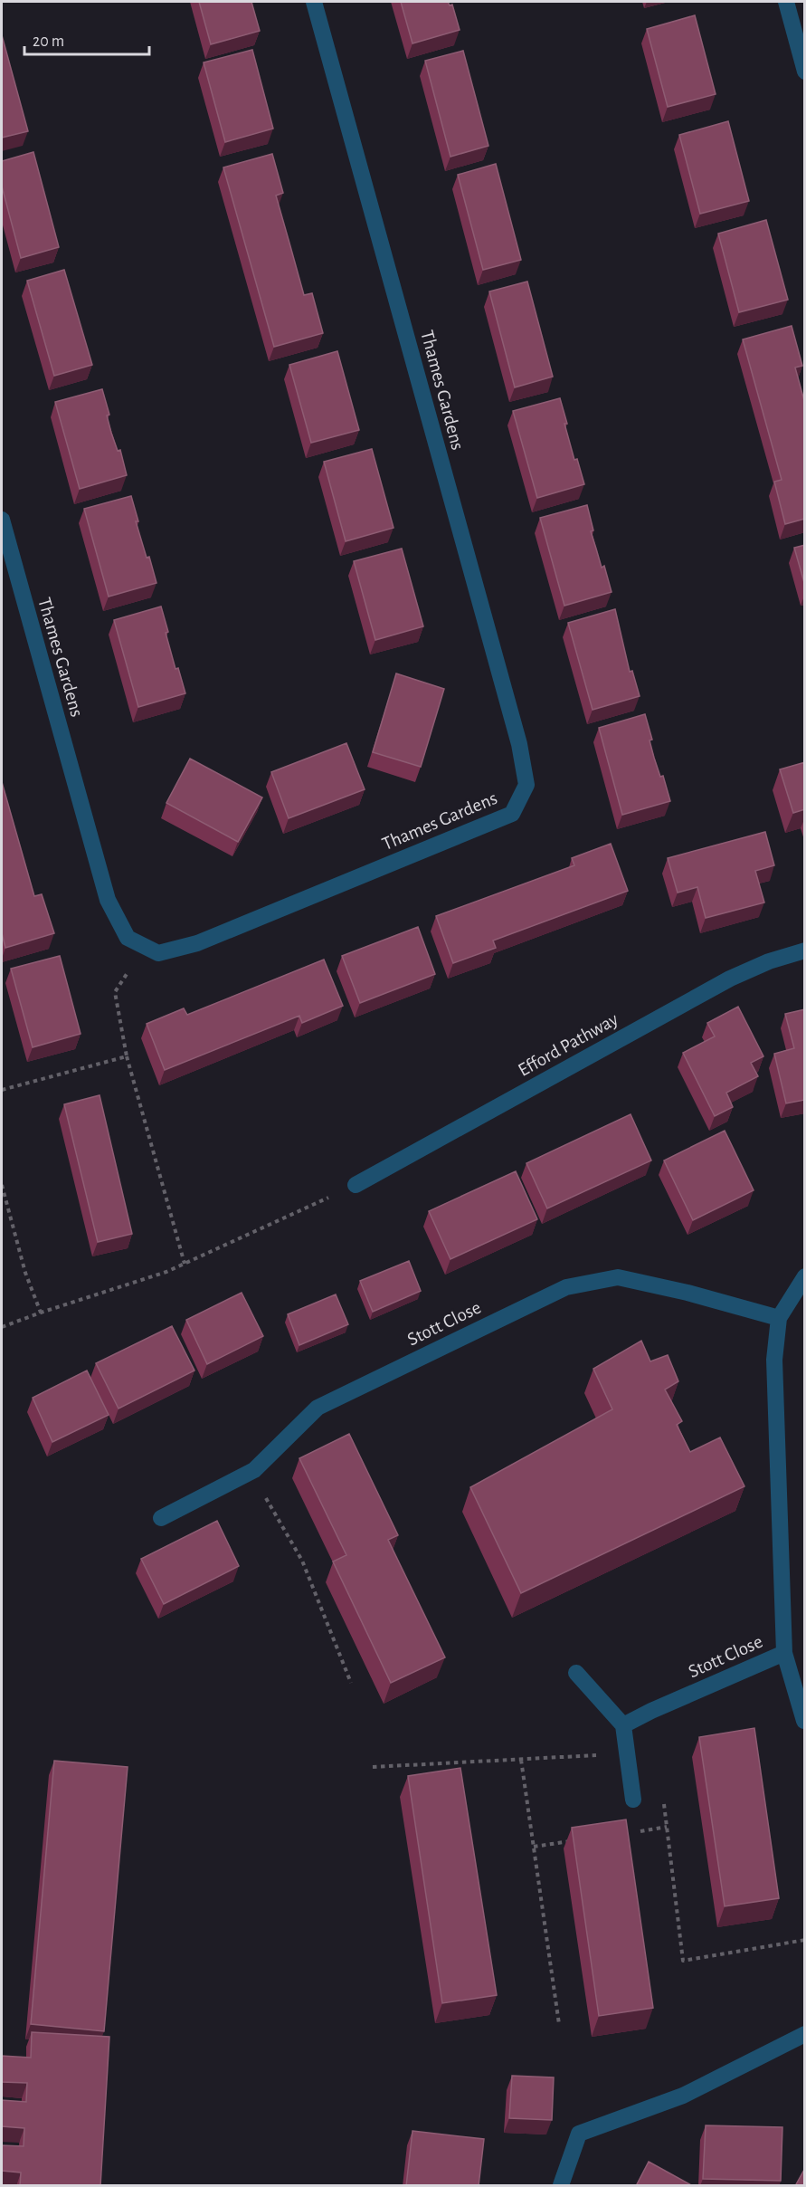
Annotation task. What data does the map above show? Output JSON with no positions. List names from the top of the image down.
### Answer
{
  "streets": {
    "street": ["Thames Gardens", "Efford Pathway", "Stott Close"]
  },
  "scale_bar": "20 m"
}
